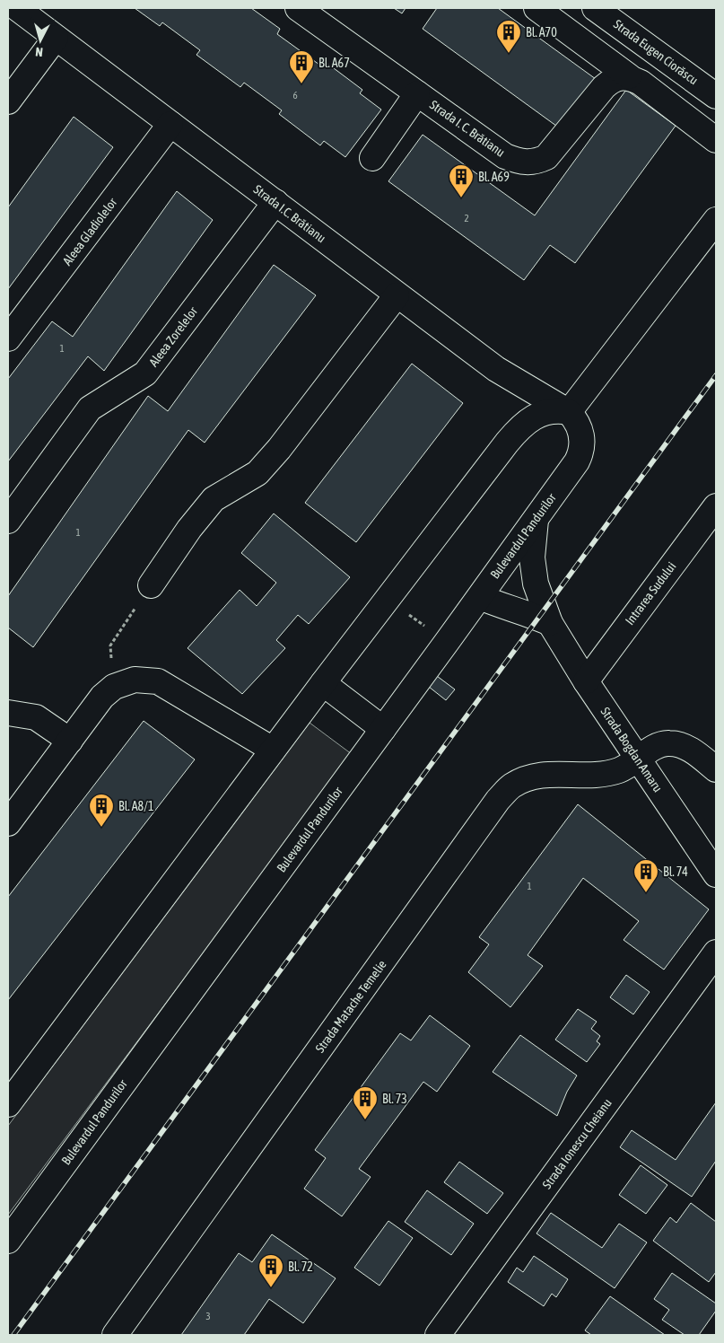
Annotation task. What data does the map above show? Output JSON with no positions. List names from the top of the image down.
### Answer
{
  "streets": {
    "street": [
      "Strada Eugen Ciorăscu",
      "Strada I. C. Brătianu",
      "Strada I.C. Brătianu",
      "Aleea Gladiolelor",
      "Aleea Zorelelor",
      "Bulevardul Pandurilor",
      "Intrarea Sudului",
      "Strada Bogdan Amaru",
      "Strada Matache Temelie",
      "Strada Ionescu Cheianu"
    ]
  },
  "crossings": [
    ["Strada I.C. Brătianu", "Aleea Gladiolelor"],
    ["Strada I.C. Brătianu", "Aleea Zorelelor"],
    ["Strada I.C. Brătianu", "Bulevardul Pandurilor"],
    ["Bulevardul Pandurilor", "Strada Bogdan Amaru"],
    ["Intrarea Sudului", "Strada Bogdan Amaru"],
    ["Strada Bogdan Amaru", "Strada Matache Temelie"]
  ],
  "places": {
    "building": [
      "Bl. A70",
      "Bl. A67",
      "Bl. A69",
      "Bl. A8/1",
      "Bl. 74",
      "Bl. 73",
      "Bl. 72"
    ]
  },
  "house_numbers": [
    "6",
    "2",
    "1",
    "1",
    "1",
    "3"
  ],
  "north": "bottom"
}
